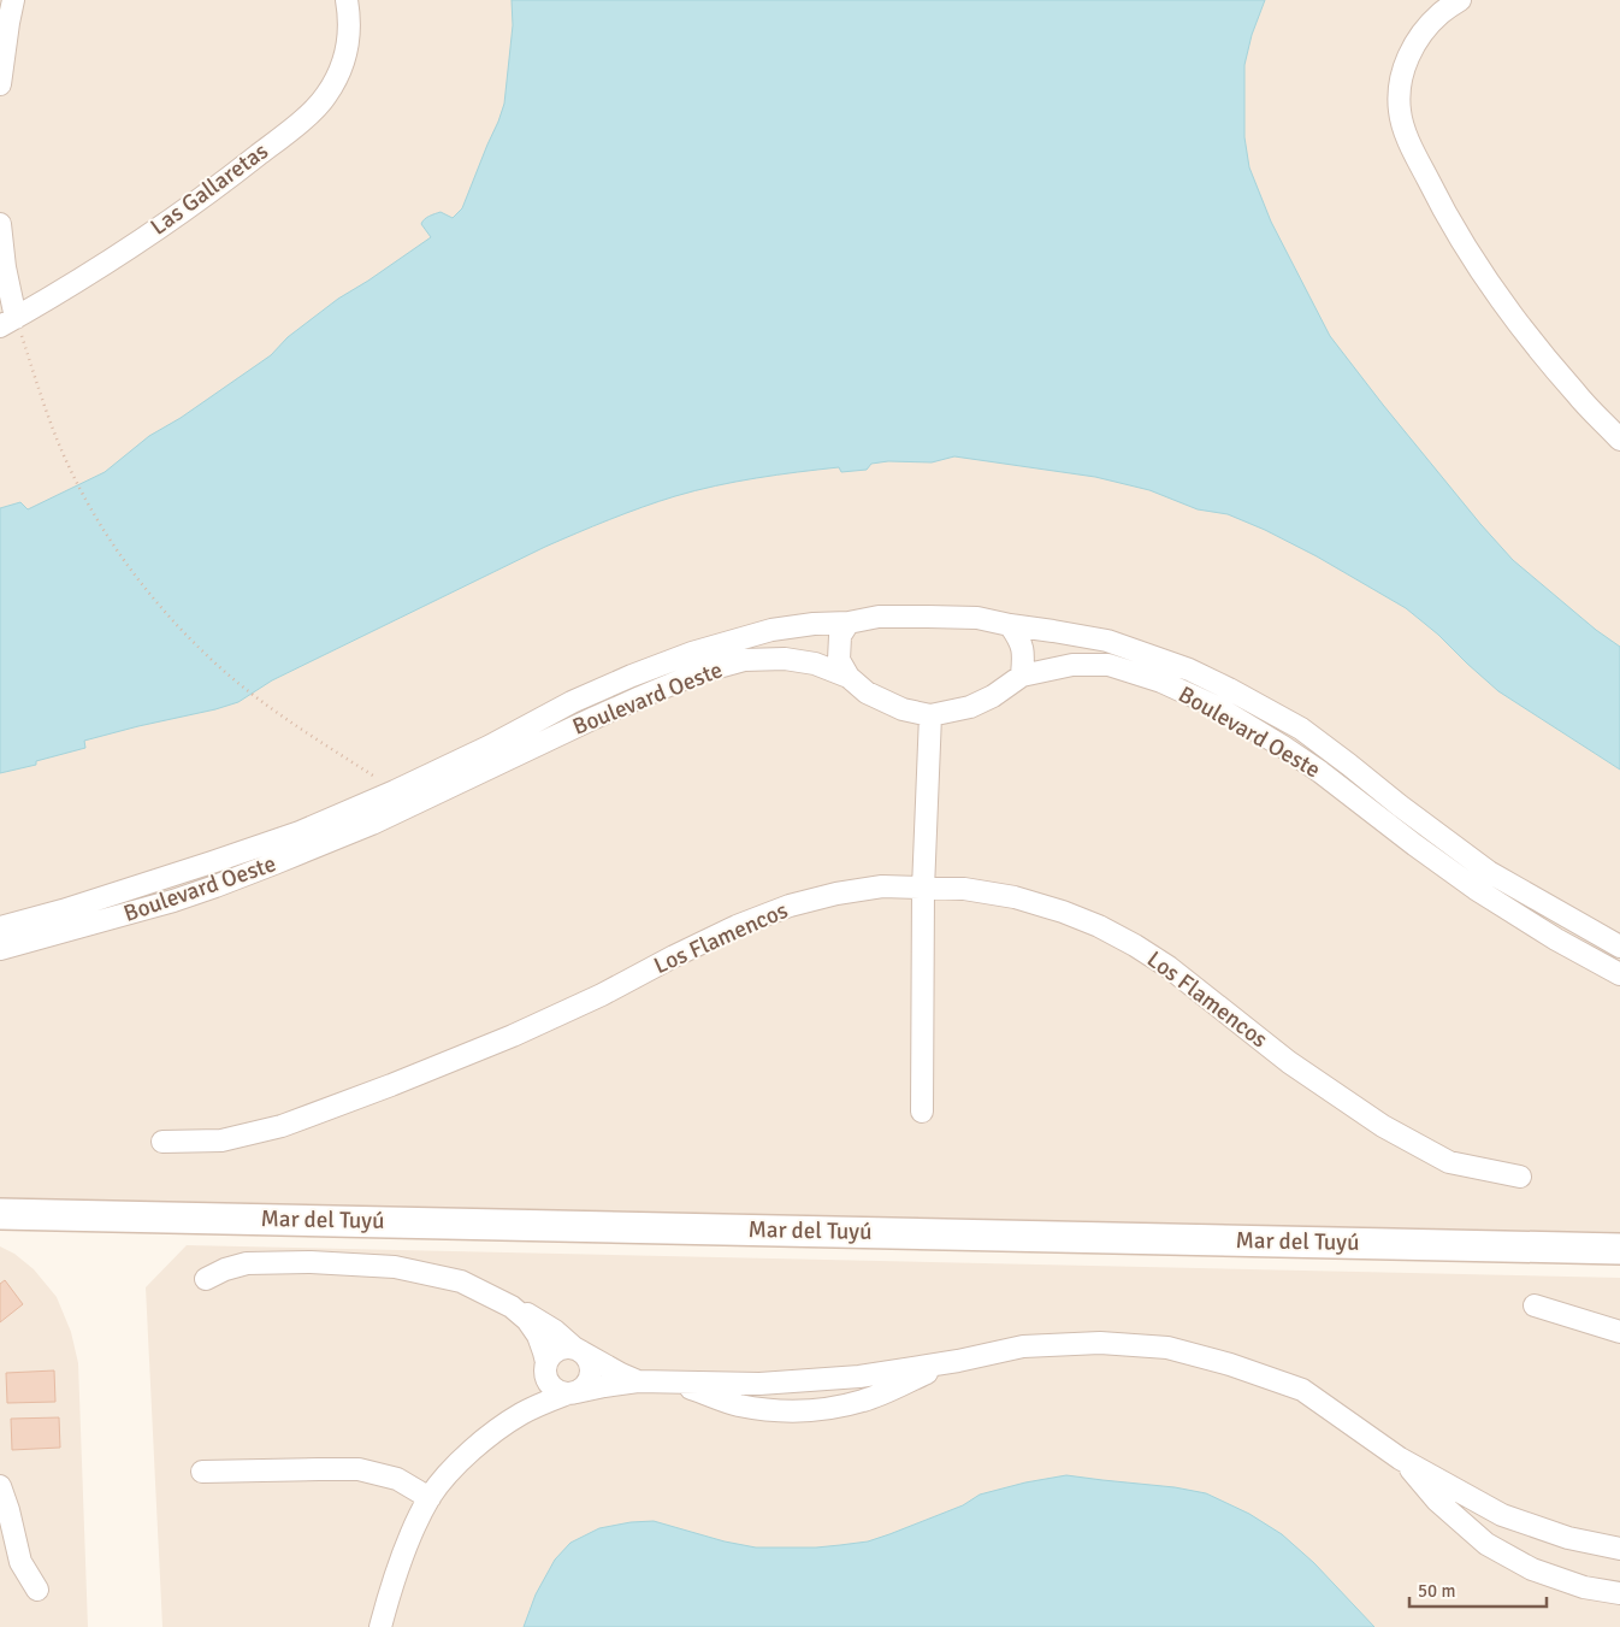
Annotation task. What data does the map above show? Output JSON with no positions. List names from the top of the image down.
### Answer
{
  "streets": {
    "street": [
      "Las Gallaretas",
      "Boulevard Oeste",
      "Los Flamencos",
      "Mar del Tuyú"
    ]
  },
  "scale_bar": "50 m"
}
